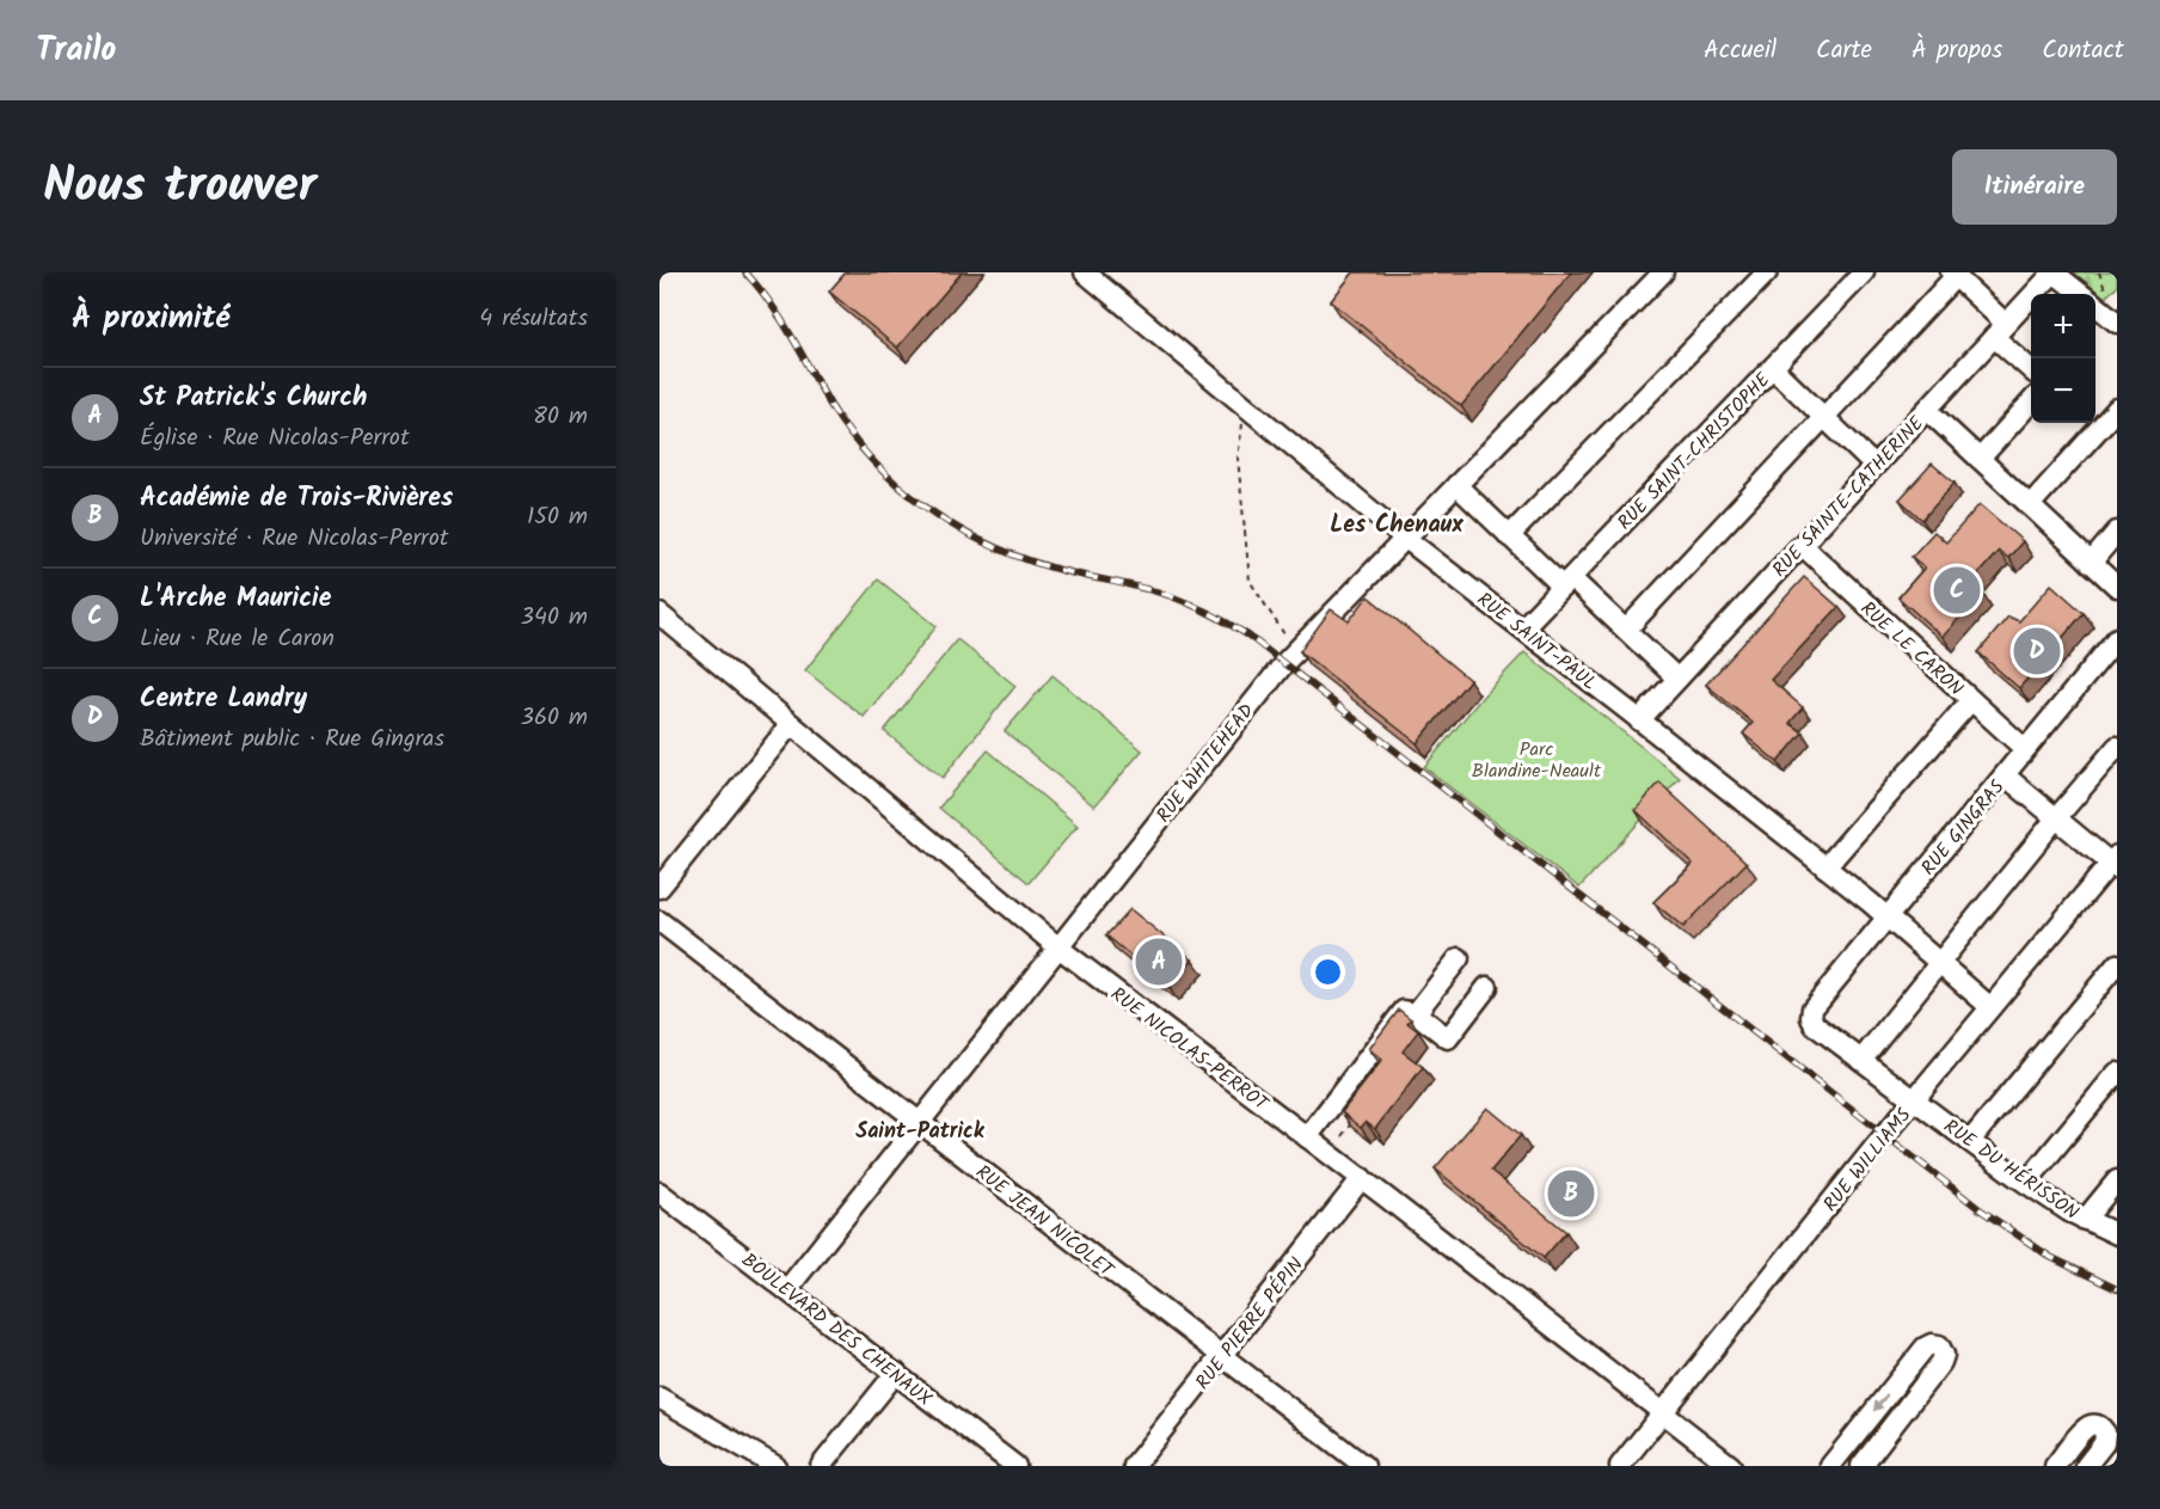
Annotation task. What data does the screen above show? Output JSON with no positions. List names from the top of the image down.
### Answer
{
  "streets": {
    "street": [
      "RUE SAINT-CHRISTOPHE",
      "RUE SAINTE-CATHERINE",
      "RUE SAINT-PAUL",
      "RUE LE CARON",
      "RUE WHITEHEAD",
      "RUE GINGRAS",
      "RUE NICOLAS-PERROT",
      "RUE WILLIAMS",
      "RUE DU HÉRISSON",
      "RUE JEAN NICOLET",
      "RUE PIERRE PÉPIN",
      "BOULEVARD DES CHENAUX"
    ]
  },
  "crossings": [
    ["RUE SAINT-CHRISTOPHE", "RUE SAINT-PAUL"],
    ["RUE SAINTE-CATHERINE", "RUE SAINT-PAUL"],
    ["RUE SAINTE-CATHERINE", "RUE LE CARON"],
    ["RUE SAINT-PAUL", "RUE WHITEHEAD"],
    ["RUE SAINT-PAUL", "RUE GINGRAS"],
    ["RUE SAINT-PAUL", "RUE WILLIAMS"],
    ["RUE LE CARON", "RUE GINGRAS"],
    ["RUE WHITEHEAD", "RUE NICOLAS-PERROT"],
    ["RUE WHITEHEAD", "RUE JEAN NICOLET"],
    ["RUE WHITEHEAD", "BOULEVARD DES CHENAUX"],
    ["RUE GINGRAS", "RUE DU HÉRISSON"],
    ["RUE NICOLAS-PERROT", "RUE WILLIAMS"],
    ["RUE NICOLAS-PERROT", "RUE PIERRE PÉPIN"],
    ["RUE WILLIAMS", "RUE DU HÉRISSON"],
    ["RUE JEAN NICOLET", "RUE PIERRE PÉPIN"]
  ],
  "districts": ["Les Chenaux", "Saint-Patrick"],
  "parks": ["Parc Blandine-Neault"],
  "page": {
    "header": "Trailo",
    "nav": [
      "Accueil",
      "Carte",
      "À propos",
      "Contact"
    ],
    "title": "Nous trouver",
    "buttons": "Itinéraire",
    "heading": ["À proximité", "4 résultats"],
    "map_buttons": ["+", "−"],
    "list": [
      {
        "mark": "A",
        "name": "St Patrick's Church",
        "note": "Église · Rue Nicolas-Perrot",
        "value": "80 m"
      },
      {
        "mark": "B",
        "name": "Académie de Trois-Rivières",
        "note": "Université · Rue Nicolas-Perrot",
        "value": "150 m"
      },
      {
        "mark": "C",
        "name": "L'Arche Mauricie",
        "note": "Lieu · Rue le Caron",
        "value": "340 m"
      },
      {
        "mark": "D",
        "name": "Centre Landry",
        "note": "Bâtiment public · Rue Gingras",
        "value": "360 m"
      }
    ],
    "pins": [
      "C",
      "D",
      "A",
      "B"
    ]
  }
}
